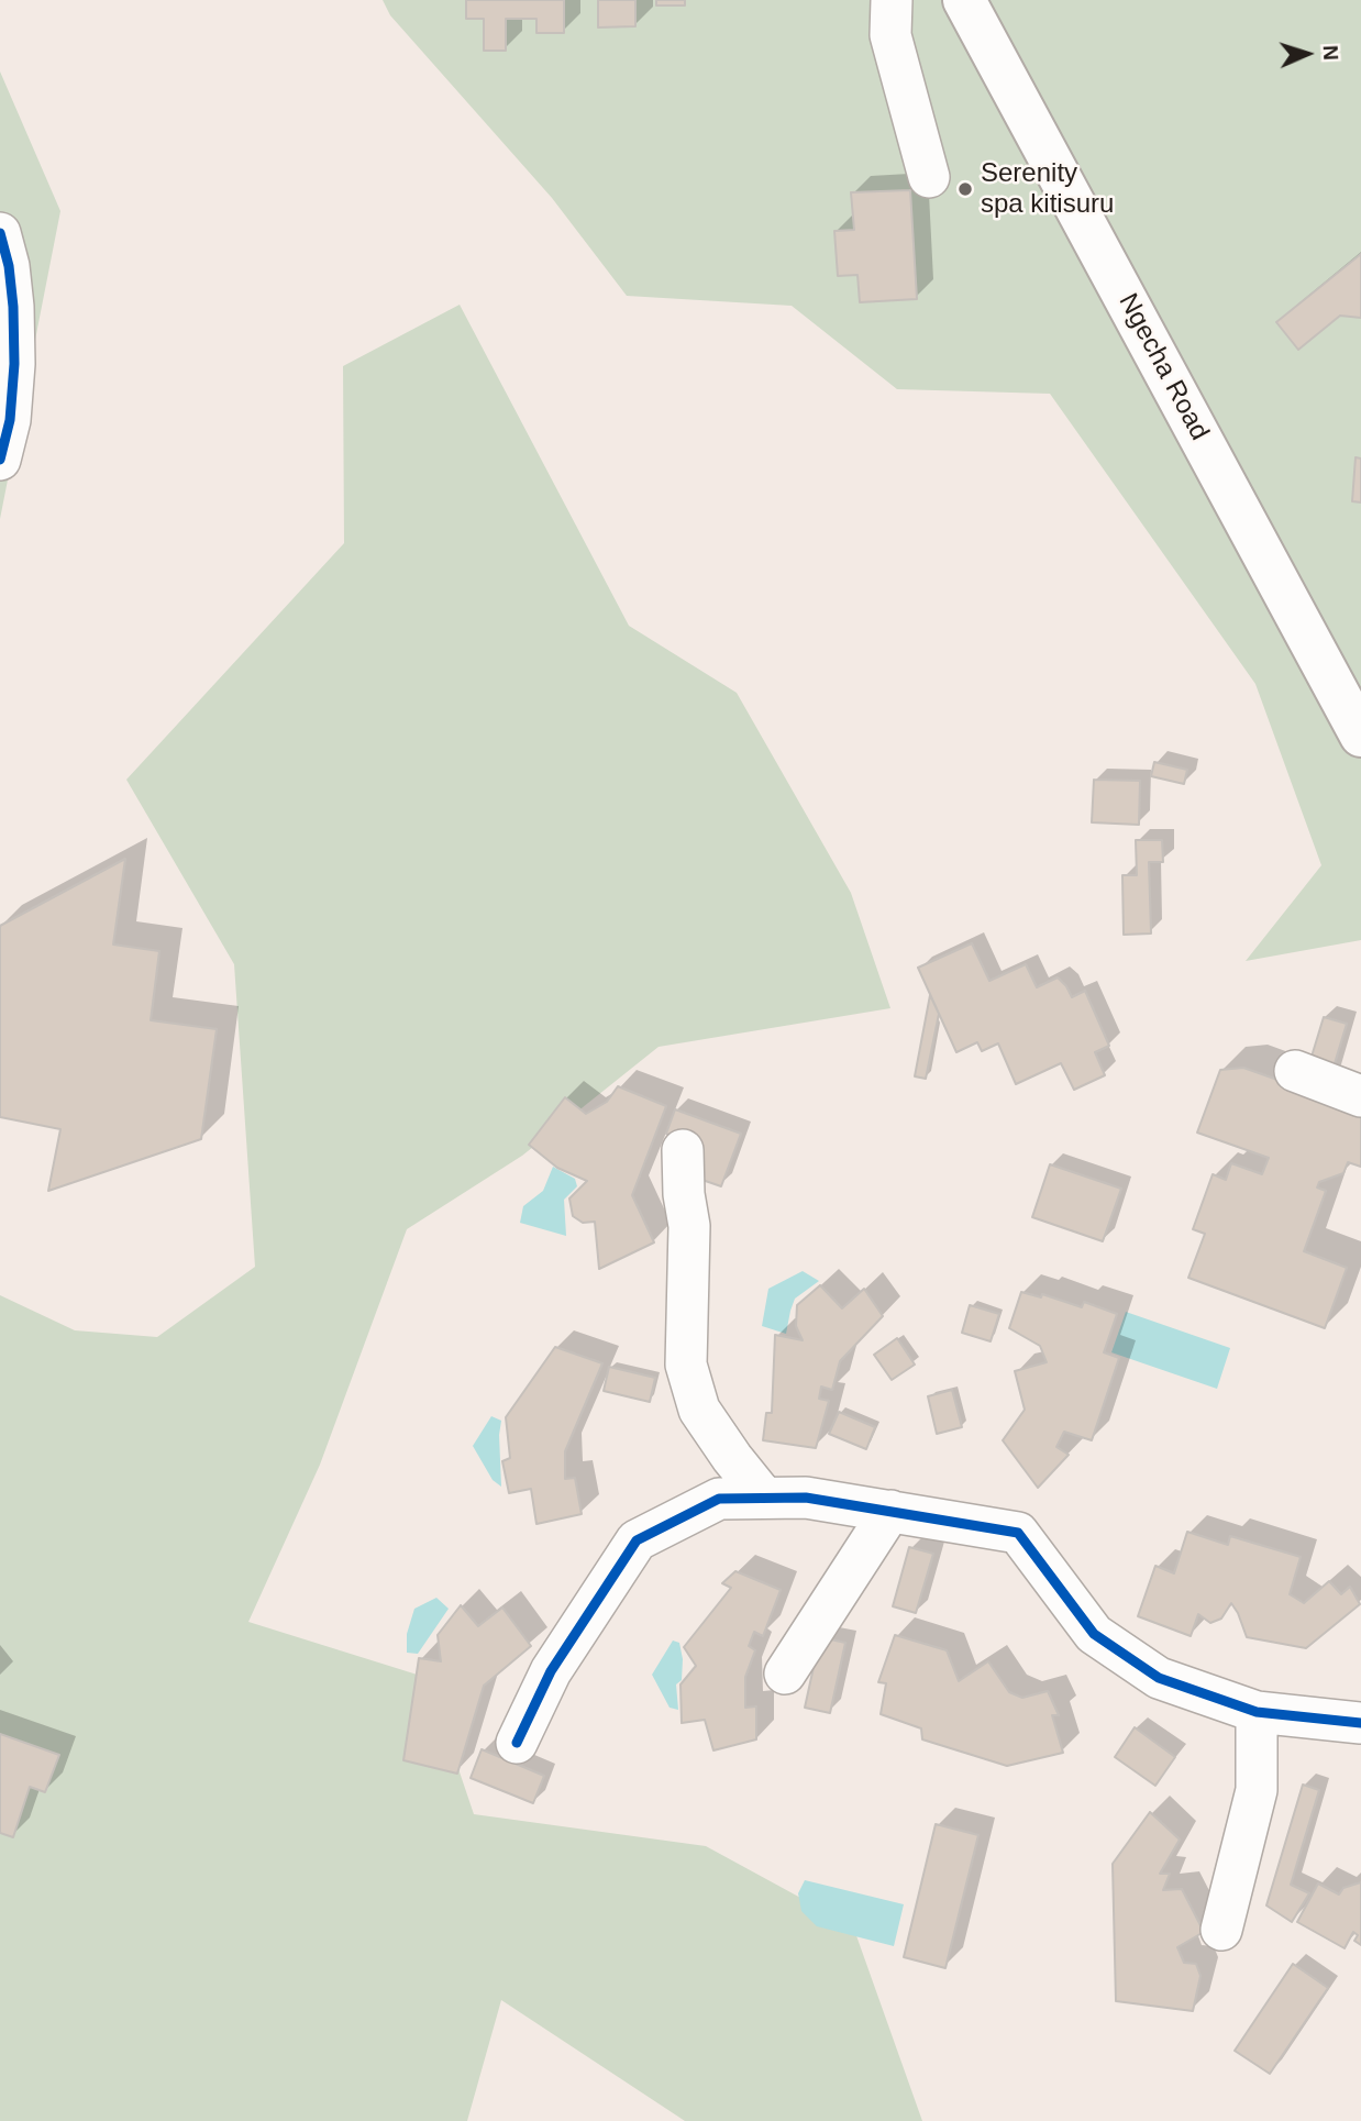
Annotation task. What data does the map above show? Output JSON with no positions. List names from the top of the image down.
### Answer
{
  "streets": {
    "main road": ["Ngecha Road"]
  },
  "places": ["Serenity spa kitisuru"],
  "north": "right"
}
